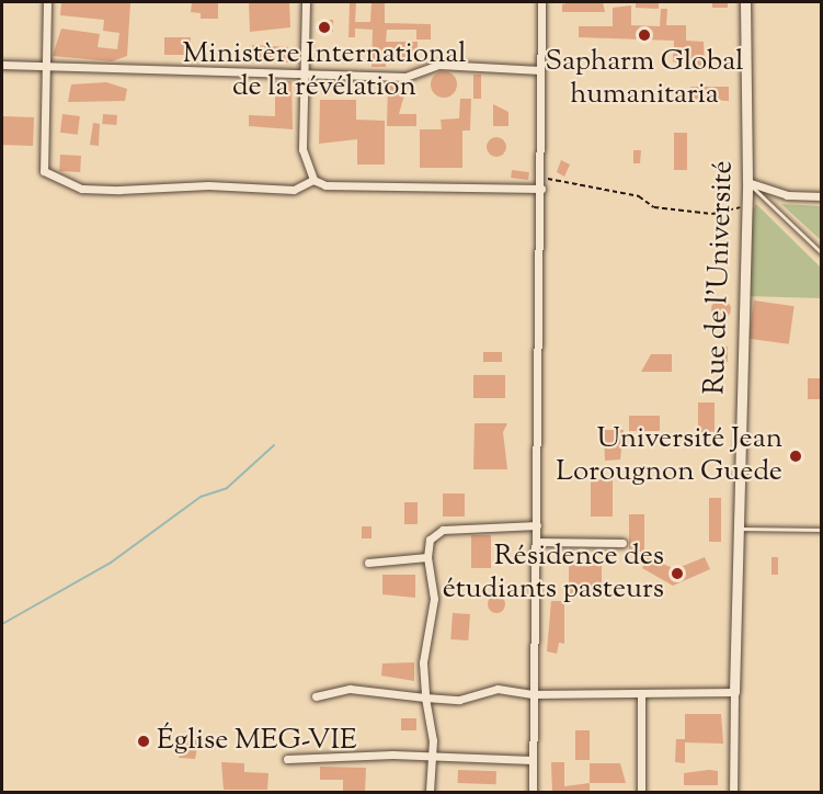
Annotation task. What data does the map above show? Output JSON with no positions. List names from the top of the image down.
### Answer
{
  "streets": {
    "street": ["Rue de l'Université"]
  },
  "places": [
    "Ministère International de la révélation",
    "Sapharm Global humanitaria",
    "Université Jean Lorougnon Guede",
    "Résidence des étudiants pasteurs",
    "Église MEG-VIE"
  ]
}
